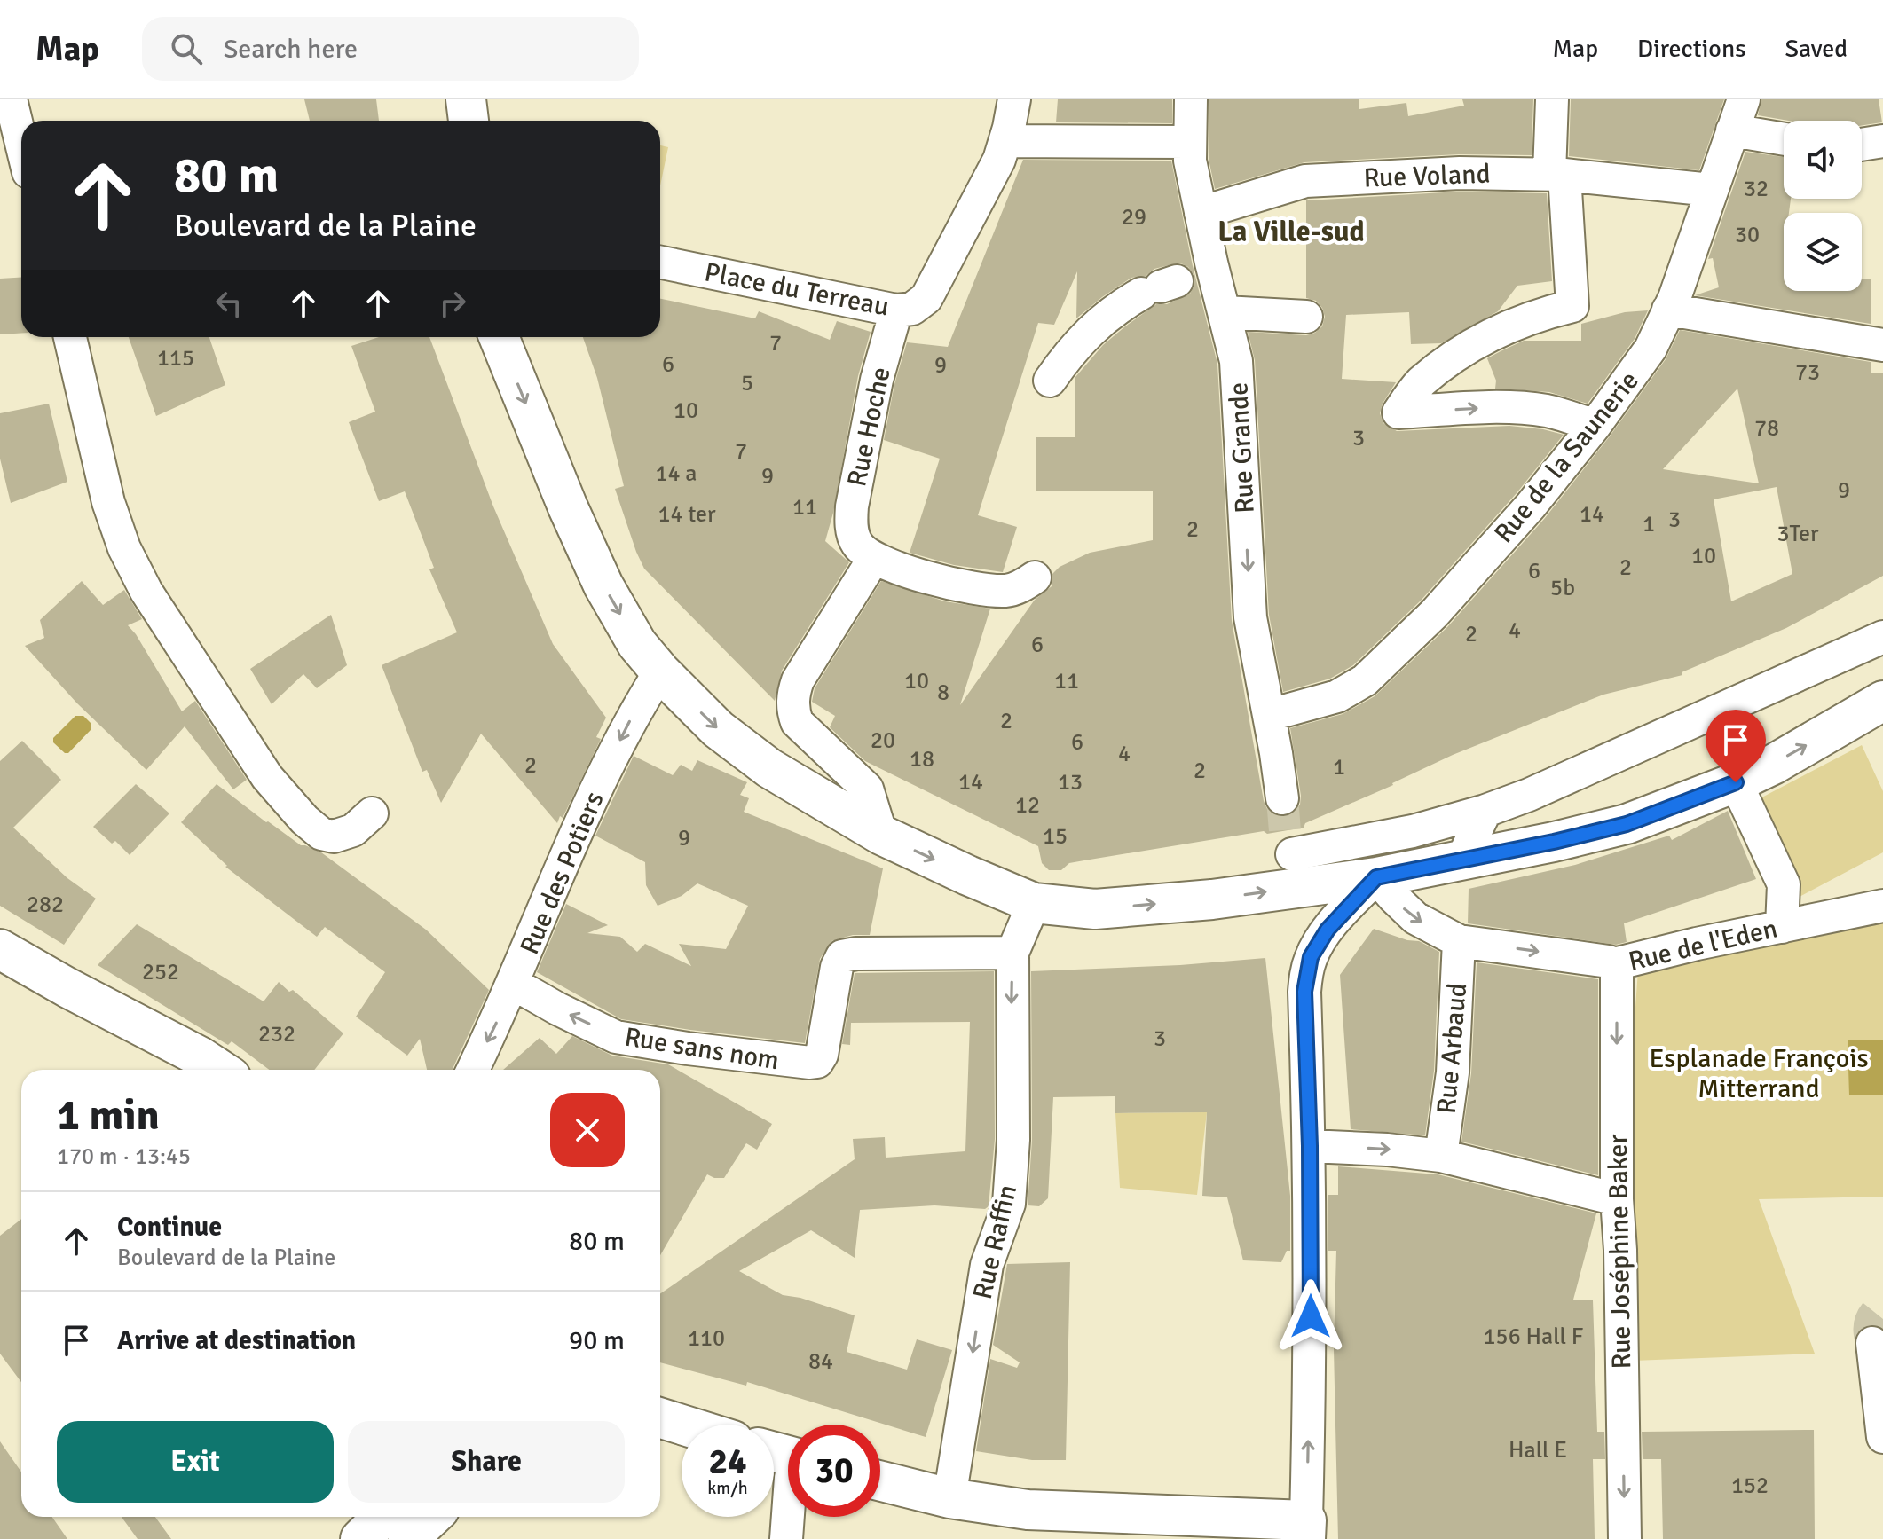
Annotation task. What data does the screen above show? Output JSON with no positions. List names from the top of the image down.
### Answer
{
  "streets": {
    "street": [
      "Rue Voland",
      "Place du Terreau",
      "Rue Hoche",
      "Rue Grande",
      "Rue de la Saunerie",
      "Rue des Potiers",
      "Rue de l'Eden",
      "Rue sans nom",
      "Rue Arbaud",
      "Rue Raffin",
      "Rue Joséphine Baker"
    ]
  },
  "crossings": [
    ["Rue Voland", "Rue Grande"],
    ["Rue Voland", "Rue de la Saunerie"],
    ["Place du Terreau", "Rue Hoche"],
    ["Rue Grande", "Rue de la Saunerie"],
    ["Rue des Potiers", "Rue sans nom"],
    ["Rue de l'Eden", "Rue Arbaud"],
    ["Rue de l'Eden", "Rue Joséphine Baker"],
    ["Rue sans nom", "Rue Raffin"]
  ],
  "one_way": [
    "Rue Grande",
    "Rue des Potiers",
    "Rue sans nom",
    "Rue Raffin",
    "Rue Joséphine Baker"
  ],
  "districts": ["La Ville-sud"],
  "parks": ["Esplanade François Mitterrand"],
  "house_numbers": [
    "32",
    "29",
    "30",
    "7",
    "115",
    "6",
    "9",
    "73",
    "5",
    "10",
    "78",
    "3",
    "7",
    "14 a",
    "9",
    "9",
    "11",
    "14 ter",
    "14",
    "3",
    "1",
    "2",
    "3Ter",
    "10",
    "2",
    "6",
    "5b",
    "4",
    "2",
    "6",
    "10",
    "11",
    "8",
    "2",
    "20",
    "6",
    "4",
    "18",
    "2",
    "1",
    "2",
    "14",
    "13",
    "12",
    "15",
    "9",
    "282",
    "252",
    "232",
    "3",
    "156 Hall F",
    "110",
    "84",
    "Hall E",
    "152"
  ],
  "page": {
    "header": "Map",
    "search": "Search here",
    "nav": ["Map", "Directions", "Saved"],
    "turn": ["80 m", "Boulevard de la Plaine"],
    "heading": ["1 min", "170 m · 13:45"],
    "list": [
      {
        "name": "Continue",
        "note": "Boulevard de la Plaine",
        "value": "80 m"
      },
      {
        "name": "Arrive at destination",
        "value": "90 m"
      }
    ],
    "buttons": ["Exit", "Share"],
    "speed": "24 km/h",
    "limit": "30"
  }
}
